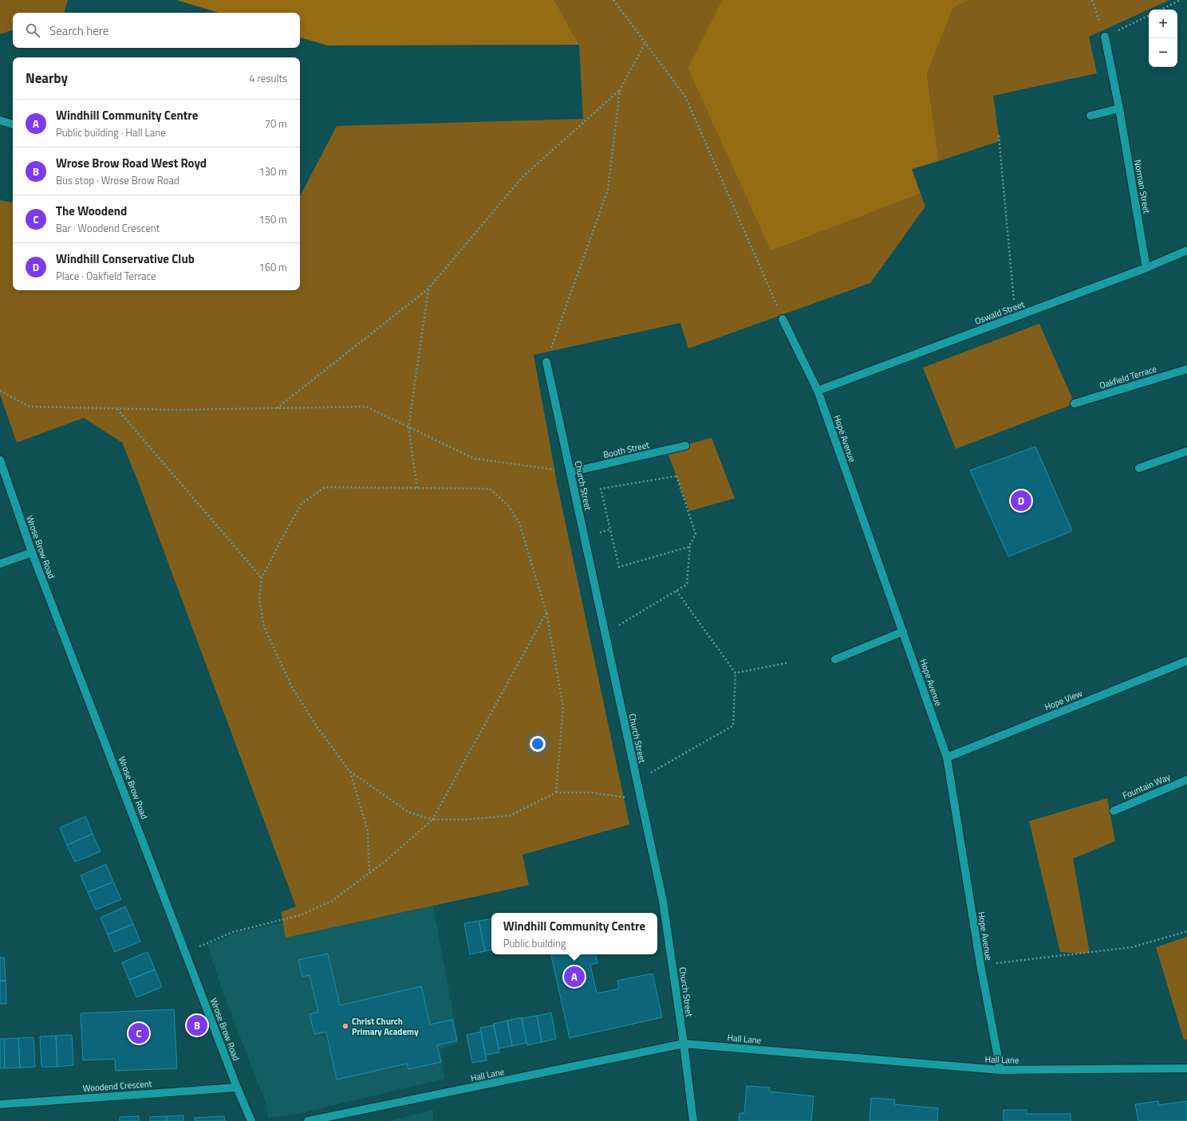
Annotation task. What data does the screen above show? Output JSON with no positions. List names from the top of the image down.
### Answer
{
  "streets": {
    "street": [
      "Norman Street",
      "Oswald Street",
      "Oakfield Terrace",
      "Hope Avenue",
      "Booth Street",
      "Church Street",
      "Wrose Brow Road",
      "Hope View",
      "Fountain Way",
      "Hall Lane",
      "Woodend Crescent"
    ]
  },
  "crossings": [
    ["Norman Street", "Oswald Street"],
    ["Oswald Street", "Hope Avenue"],
    ["Hope Avenue", "Hope View"],
    ["Hope Avenue", "Hall Lane"],
    ["Booth Street", "Church Street"],
    ["Church Street", "Hall Lane"],
    ["Wrose Brow Road", "Woodend Crescent"]
  ],
  "places": ["Christ Church Primary Academy"],
  "page": {
    "map_buttons": ["+", "−"],
    "search": "Search here",
    "heading": ["Nearby", "4 results"],
    "list": [
      {
        "mark": "A",
        "name": "Windhill Community Centre",
        "note": "Public building · Hall Lane",
        "value": "70 m"
      },
      {
        "mark": "B",
        "name": "Wrose Brow Road West Royd",
        "note": "Bus stop · Wrose Brow Road",
        "value": "130 m"
      },
      {
        "mark": "C",
        "name": "The Woodend",
        "note": "Bar · Woodend Crescent",
        "value": "150 m"
      },
      {
        "mark": "D",
        "name": "Windhill Conservative Club",
        "note": "Place · Oakfield Terrace",
        "value": "160 m"
      }
    ],
    "pins": [
      "D",
      "A",
      "B",
      "C"
    ],
    "popup": ["Windhill Community Centre", "Public building"]
  }
}
